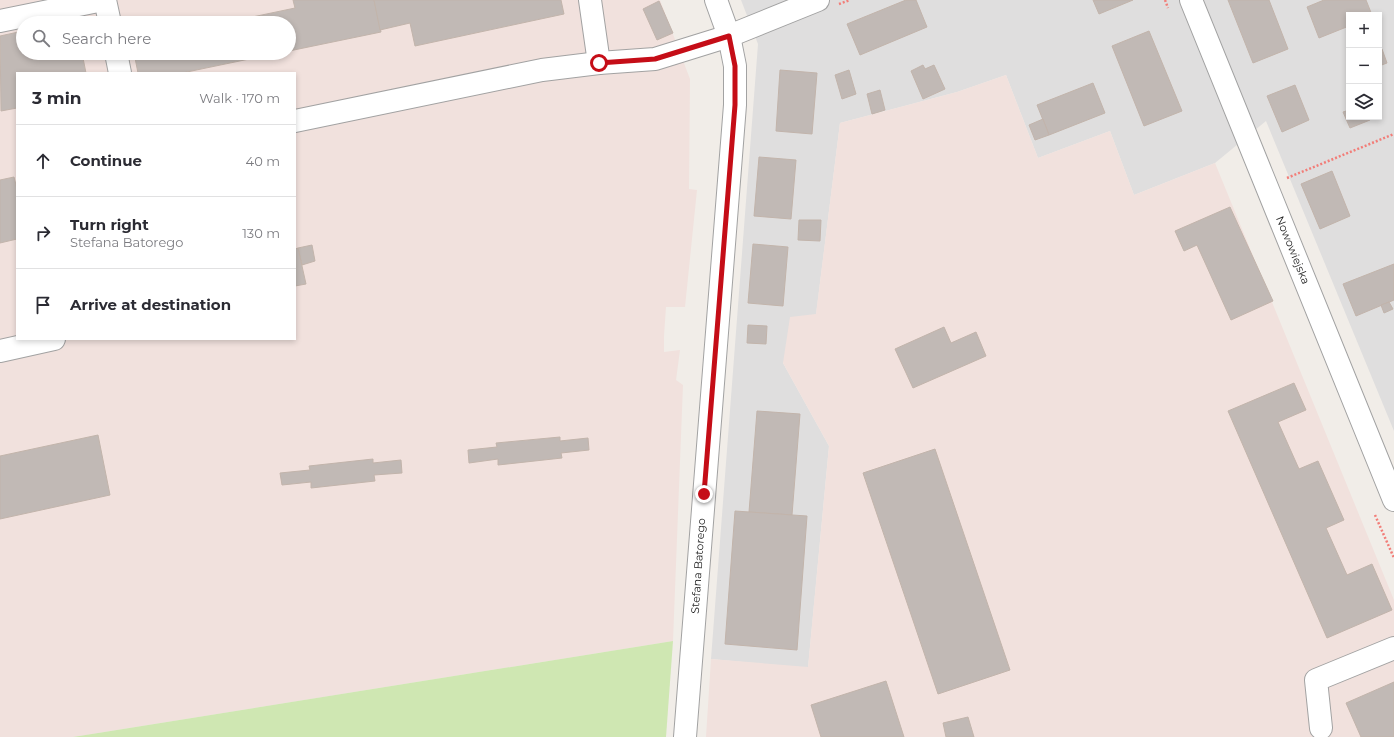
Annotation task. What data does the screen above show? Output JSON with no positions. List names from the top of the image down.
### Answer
{
  "streets": {
    "street": ["Nowowiejska", "Stefana Batorego"]
  },
  "page": {
    "map_buttons": ["+", "−"],
    "search": "Search here",
    "heading": ["3 min", "Walk · 170 m"],
    "list": [
      ["Continue", "40 m"],
      ["Turn right", "Stefana Batorego", "130 m"],
      "Arrive at destination"
    ]
  }
}
